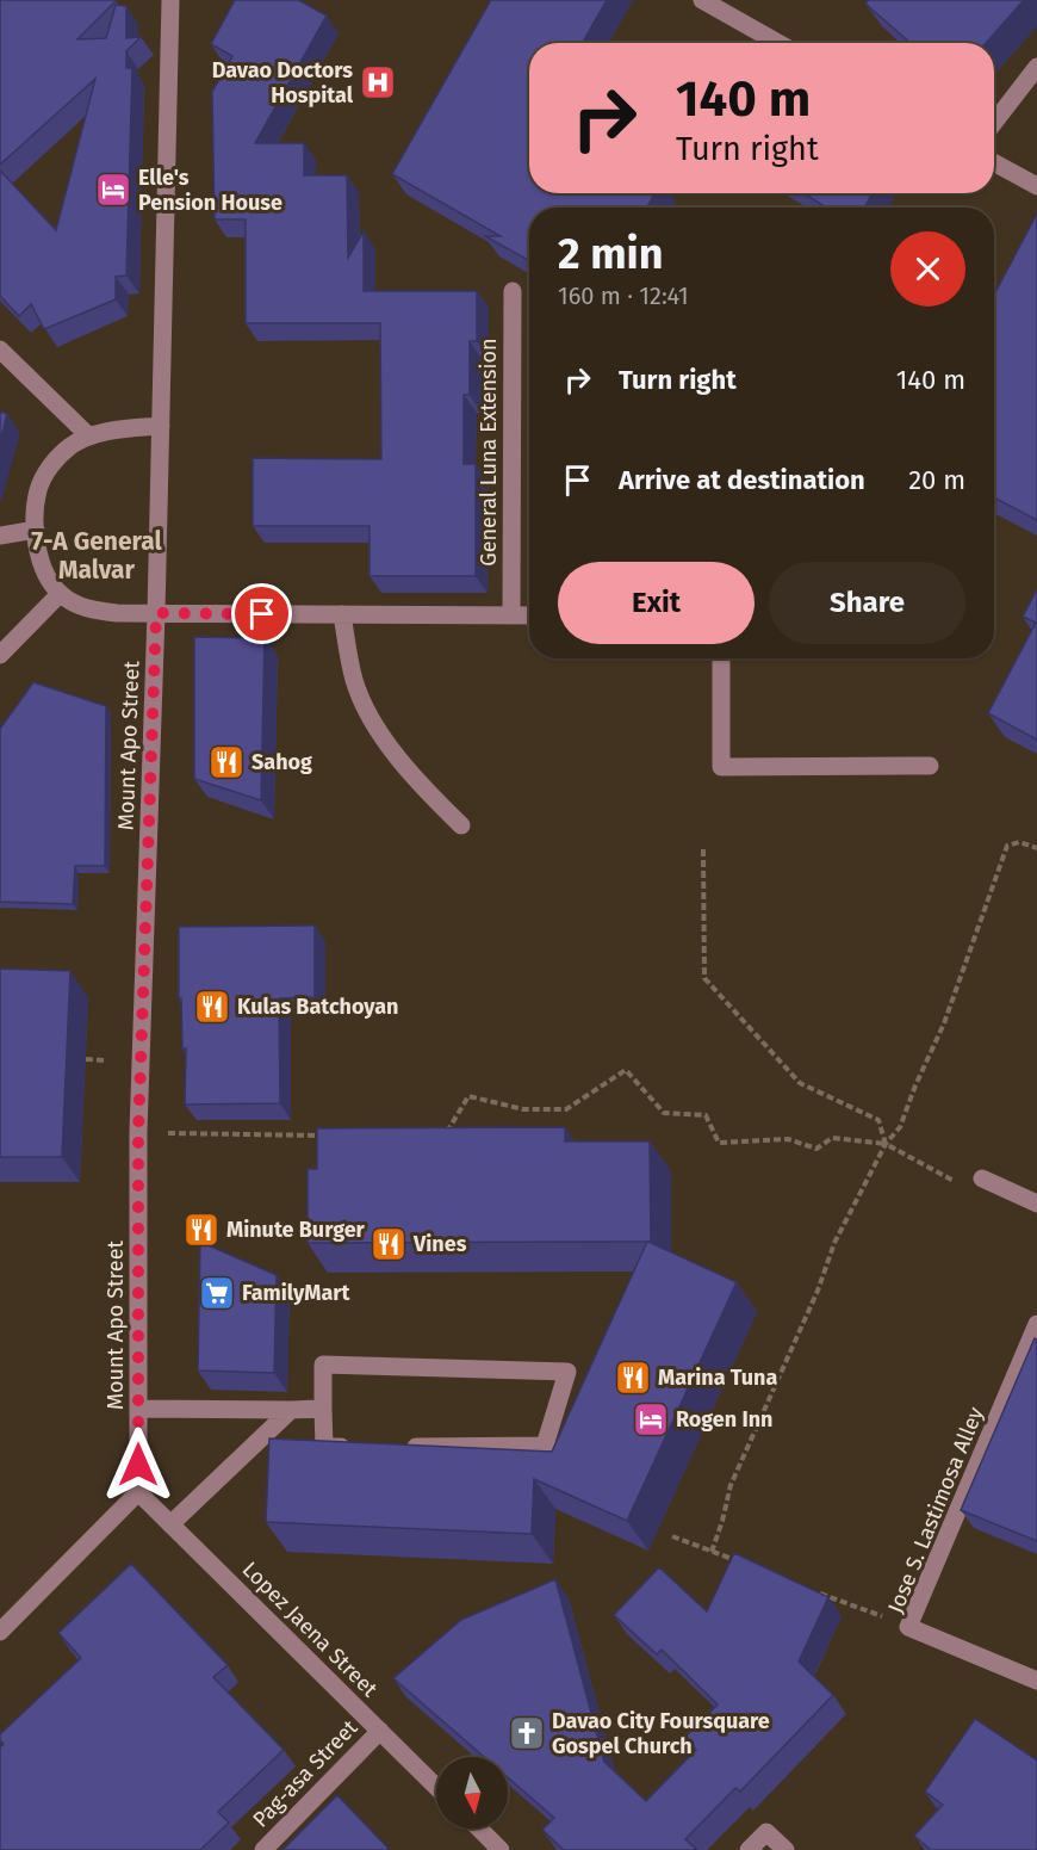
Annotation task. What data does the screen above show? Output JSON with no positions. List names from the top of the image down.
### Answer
{
  "streets": {
    "street": [
      "General Luna Extension",
      "Mount Apo Street",
      "Jose S. Lastimosa Alley",
      "Lopez Jaena Street",
      "Pag-asa Street"
    ]
  },
  "crossings": [
    ["Mount Apo Street", "Lopez Jaena Street"],
    ["Lopez Jaena Street", "Pag-asa Street"]
  ],
  "districts": ["7-A General Malvar"],
  "places": {
    "hospital": ["Davao Doctors Hospital"],
    "hotel": ["Elle's Pension House", "Rogen Inn"],
    "restaurant": [
      "Sahog",
      "Kulas Batchoyan",
      "Minute Burger",
      "Vines",
      "Marina Tuna"
    ],
    "supermarket": ["FamilyMart"],
    "church": ["Davao City Foursquare Gospel Church"]
  },
  "north": "bottom",
  "page": {
    "turn": ["140 m", "Turn right"],
    "heading": ["2 min", "160 m · 12:41"],
    "list": [
      {
        "name": "Turn right",
        "value": "140 m"
      },
      {
        "name": "Arrive at destination",
        "value": "20 m"
      }
    ],
    "buttons": ["Exit", "Share"]
  }
}
